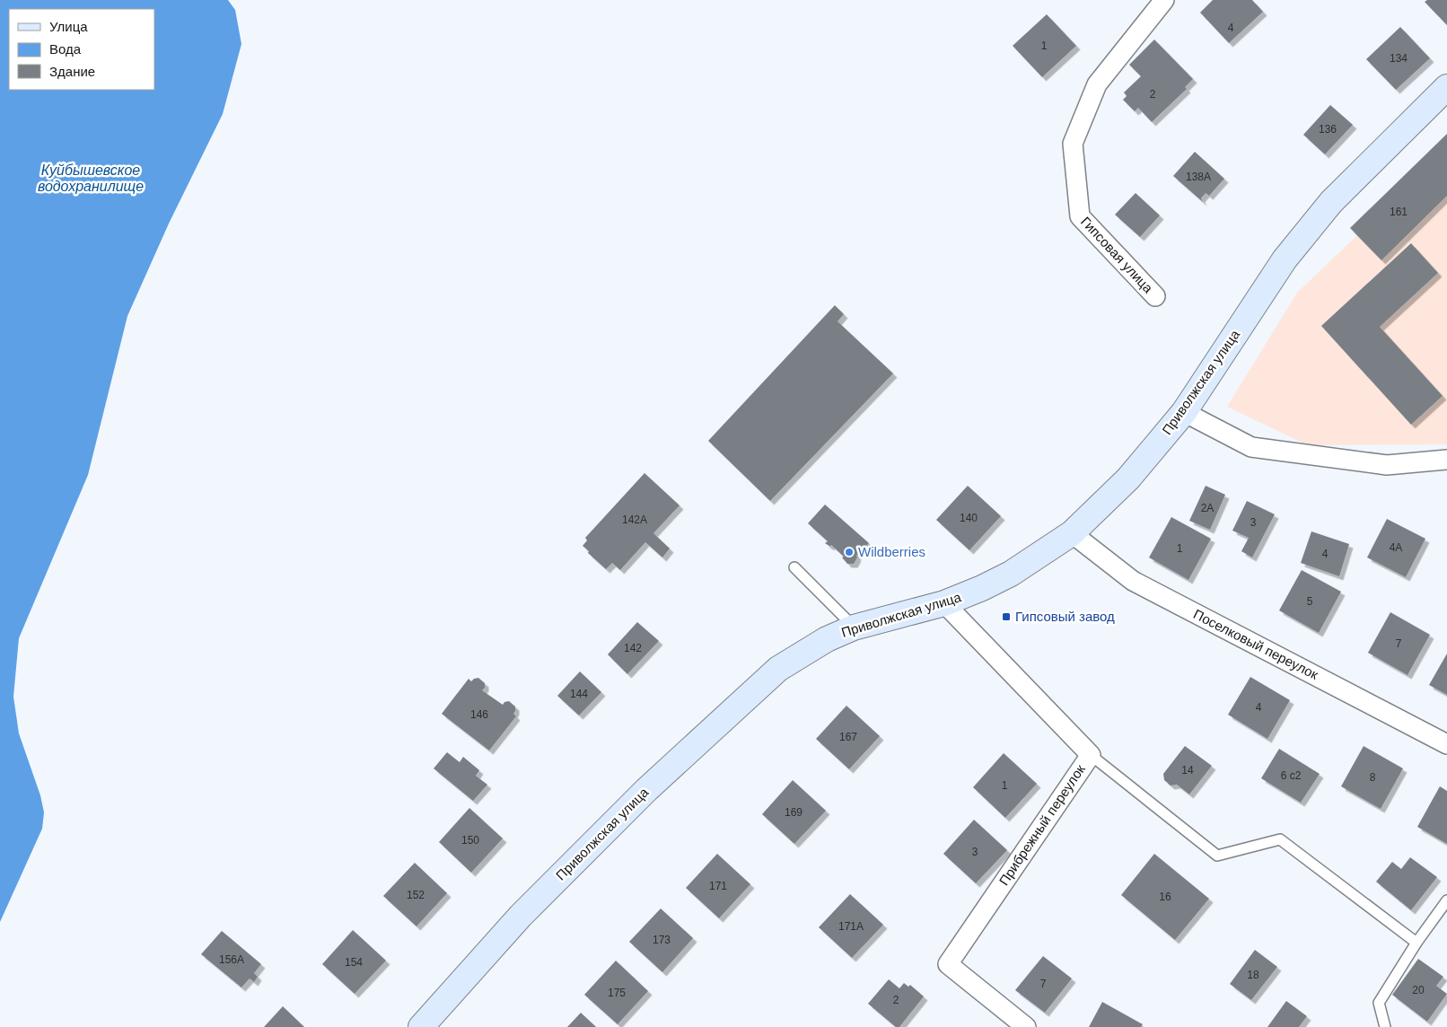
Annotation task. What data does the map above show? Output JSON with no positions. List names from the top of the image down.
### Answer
{
  "streets": {
    "main road": ["Приволжская улица"],
    "street": ["Гипсовая улица", "Поселковый переулок", "Прибрежный переулок"]
  },
  "crossings": [
    ["Приволжская улица", "Поселковый переулок"],
    ["Приволжская улица", "Прибрежный переулок"]
  ],
  "water": ["Куйбышевское водохранилище"],
  "places": {
    "other": ["Wildberries"],
    "transit": ["Гипсовый завод"]
  },
  "house_numbers": [
    "4",
    "1",
    "134",
    "2",
    "136",
    "138А",
    "161",
    "2А",
    "140",
    "142А",
    "3",
    "4А",
    "1",
    "4",
    "5",
    "7",
    "142",
    "144",
    "4",
    "146",
    "167",
    "14",
    "6 с2",
    "8",
    "1",
    "169",
    "150",
    "3",
    "171",
    "152",
    "16",
    "171А",
    "173",
    "156А",
    "154",
    "18",
    "7",
    "20",
    "175",
    "2"
  ],
  "legend": ["Улица", "Вода", "Здание"]
}
